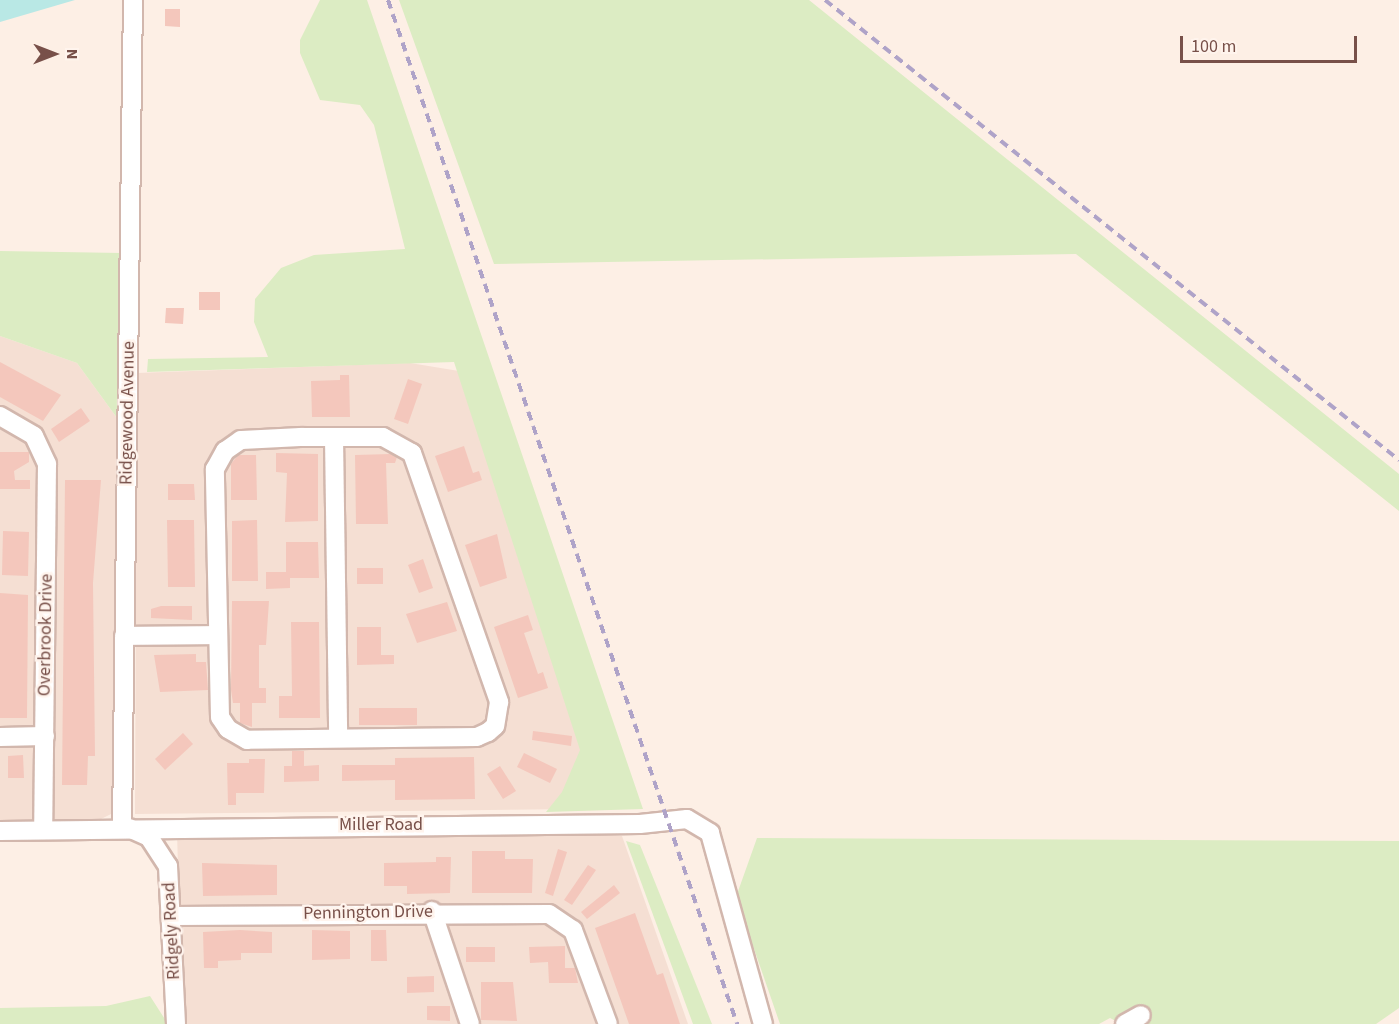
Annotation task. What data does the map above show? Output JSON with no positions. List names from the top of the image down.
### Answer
{
  "streets": {
    "street": [
      "Ridgewood Avenue",
      "Overbrook Drive",
      "Miller Road",
      "Pennington Drive",
      "Ridgely Road"
    ]
  },
  "crossings": [
    ["Ridgewood Avenue", "Miller Road"],
    ["Ridgewood Avenue", "Ridgely Road"],
    ["Overbrook Drive", "Miller Road"],
    ["Miller Road", "Ridgely Road"],
    ["Pennington Drive", "Ridgely Road"]
  ],
  "scale_bar": "100 m",
  "north": "right"
}
